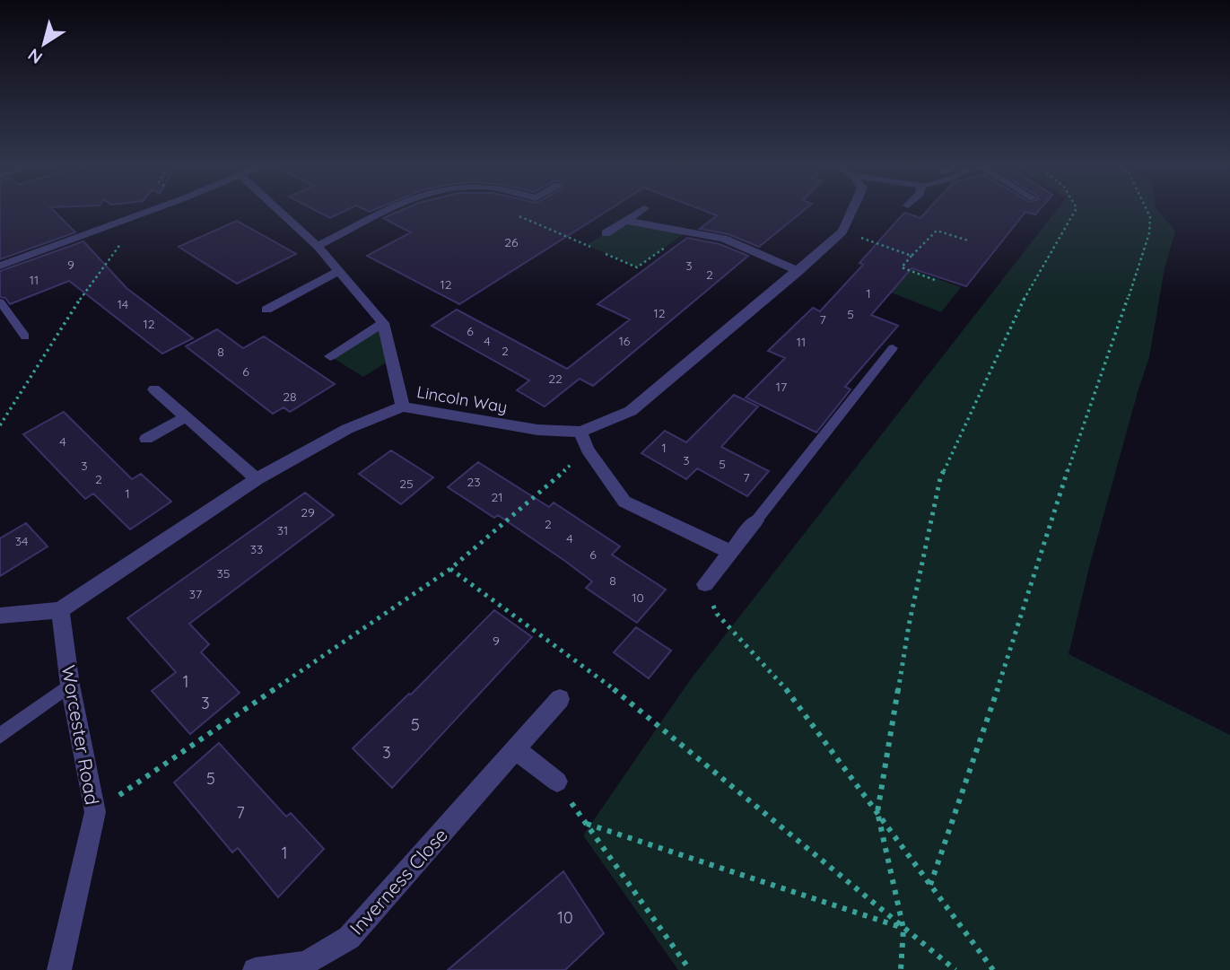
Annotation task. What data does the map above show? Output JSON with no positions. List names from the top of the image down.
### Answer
{
  "streets": {
    "street": ["Lincoln Way", "Worcester Road", "Inverness Close"]
  },
  "crossings": [
    ["Lincoln Way", "Worcester Road"]
  ],
  "house_numbers": [
    "26",
    "9",
    "3",
    "2",
    "11",
    "12",
    "1",
    "14",
    "12",
    "5",
    "7",
    "12",
    "6",
    "4",
    "16",
    "11",
    "2",
    "8",
    "6",
    "22",
    "17",
    "28",
    "4",
    "1",
    "3",
    "5",
    "3",
    "7",
    "2",
    "23",
    "25",
    "1",
    "21",
    "29",
    "2",
    "31",
    "4",
    "34",
    "33",
    "6",
    "35",
    "8",
    "37",
    "10",
    "9",
    "1",
    "3",
    "5",
    "3",
    "5",
    "7",
    "1",
    "10"
  ],
  "north": "bottom left"
}
